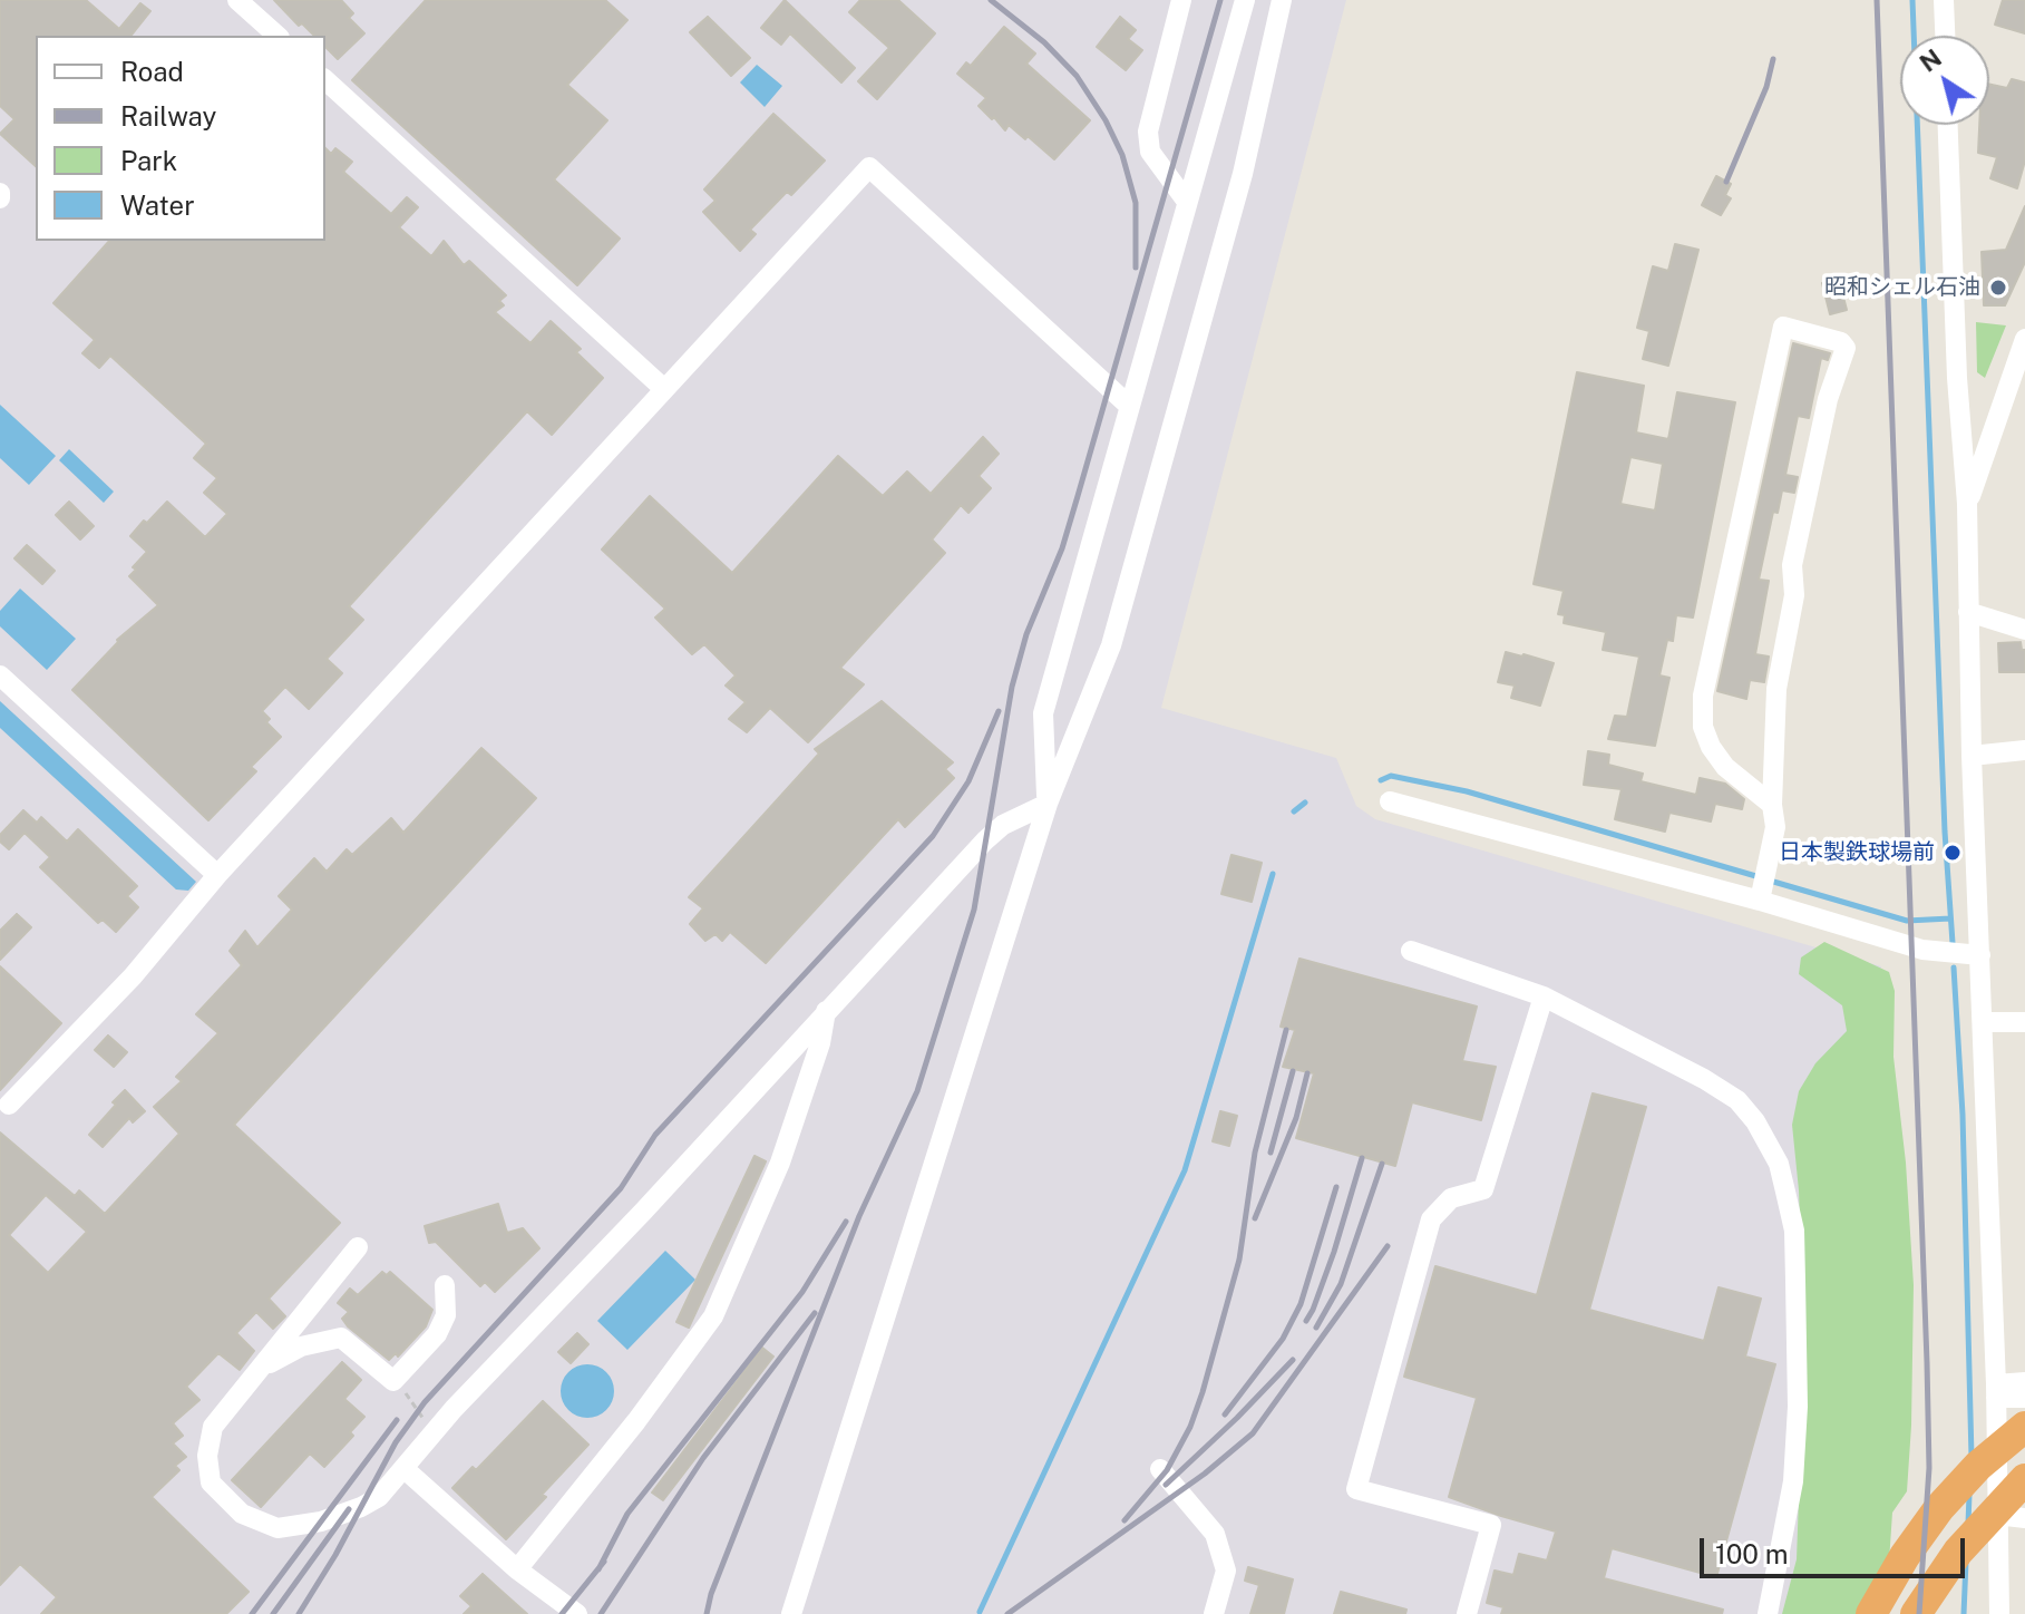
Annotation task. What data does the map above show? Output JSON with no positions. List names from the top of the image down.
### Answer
{
  "places": ["昭和シェル石油", "日本製鉄球場前"],
  "legend": [
    "Road",
    "Railway",
    "Park",
    "Water"
  ],
  "scale_bar": "100 m",
  "north": "top left"
}
